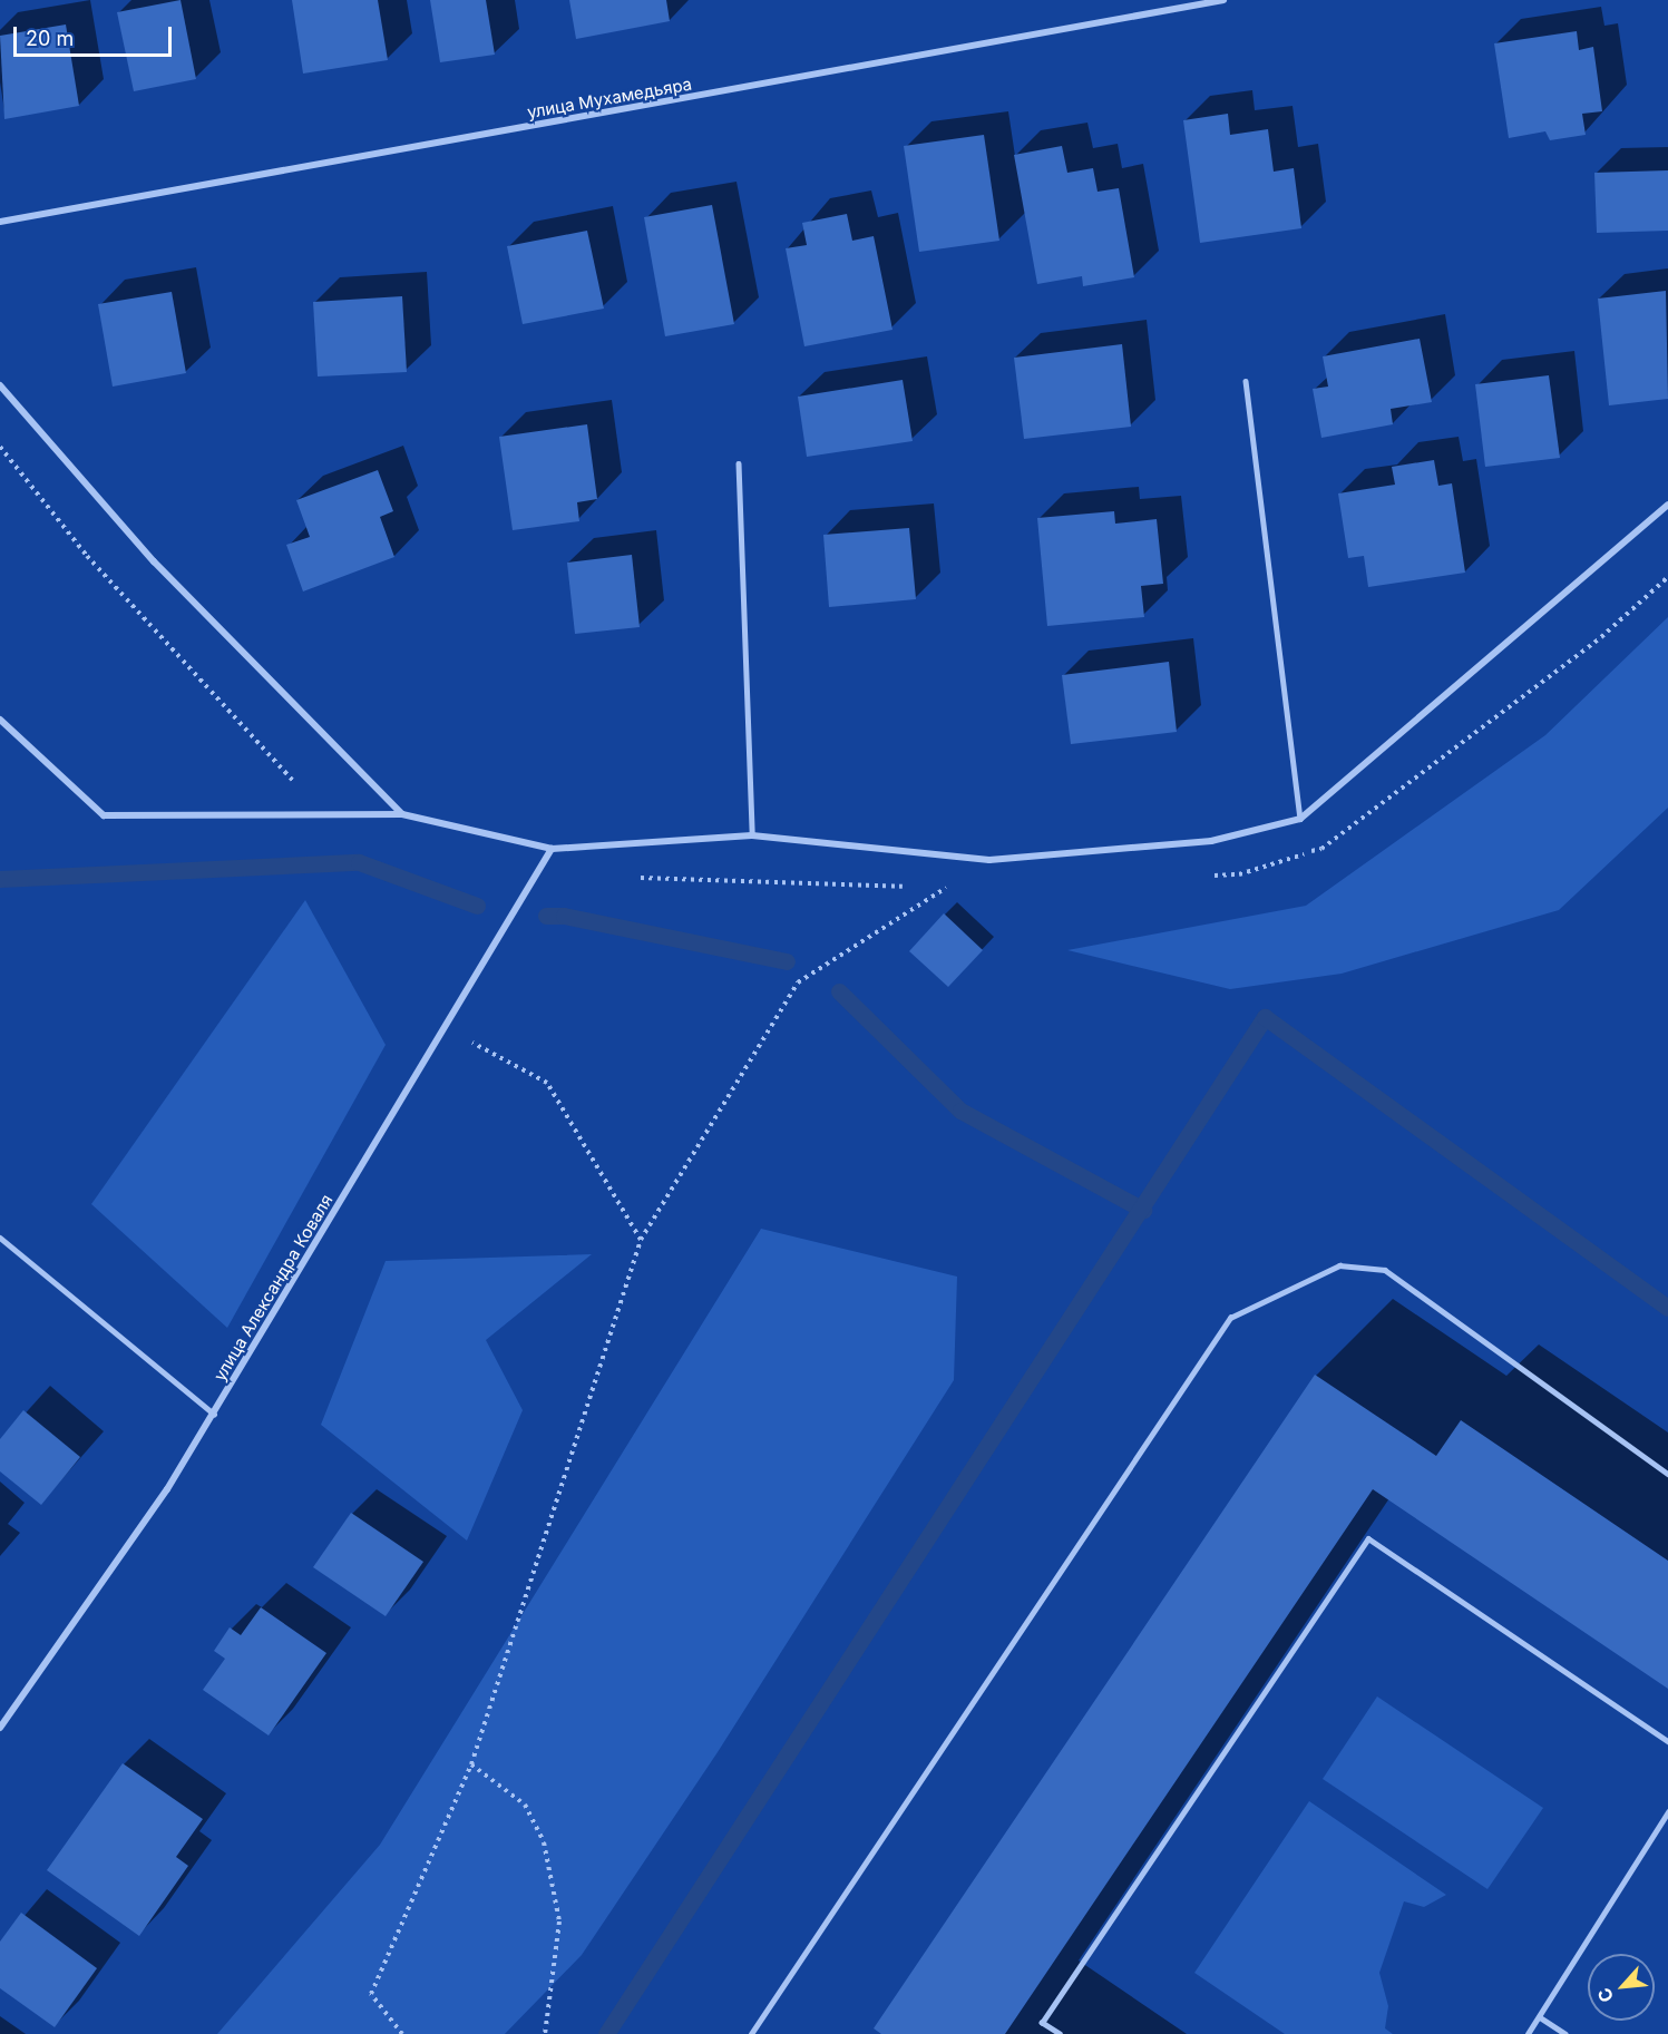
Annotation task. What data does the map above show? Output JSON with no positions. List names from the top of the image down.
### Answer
{
  "streets": {
    "street": ["улица Мухамедьяра", "улица Александра Коваля"]
  },
  "scale_bar": "20 m",
  "north": "bottom left"
}
